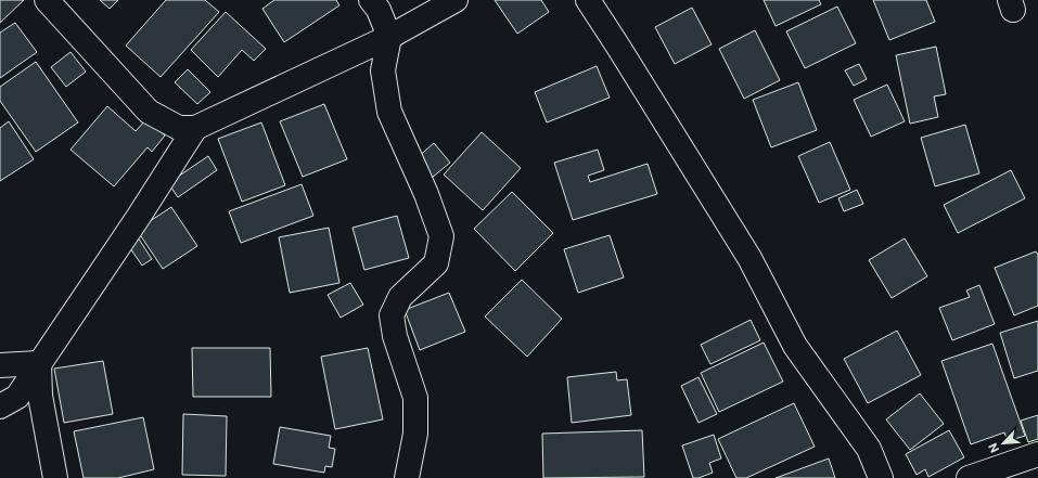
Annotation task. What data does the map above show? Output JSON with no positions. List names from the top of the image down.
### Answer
{
  "north": "bottom left"
}
